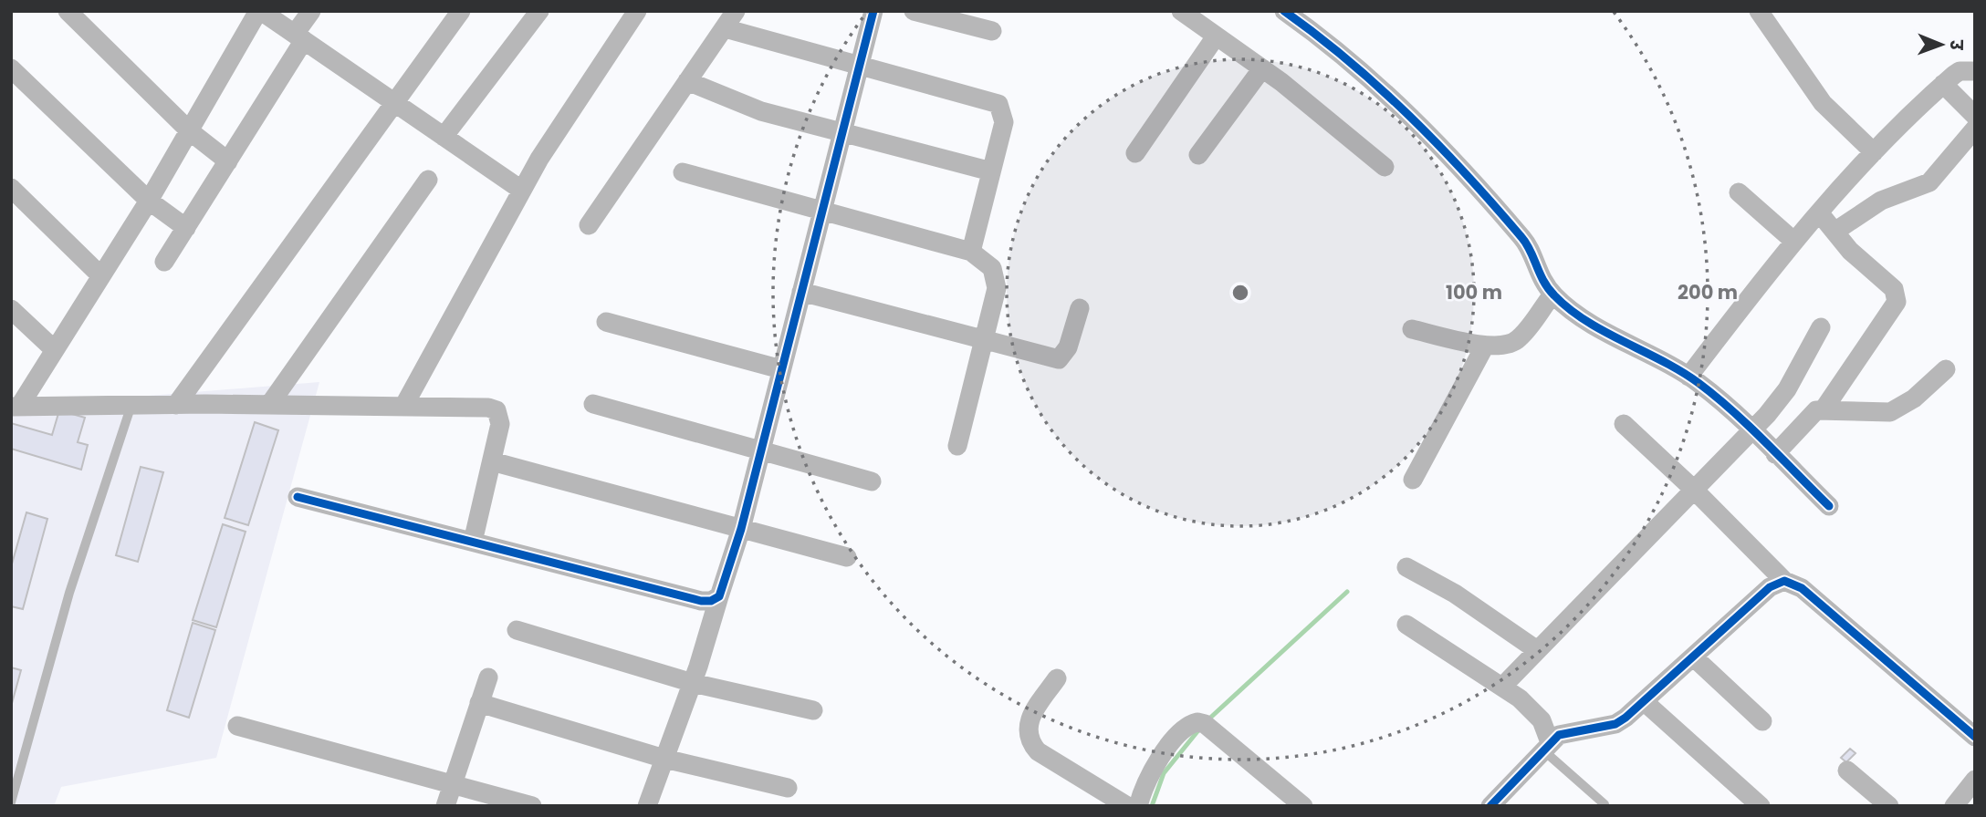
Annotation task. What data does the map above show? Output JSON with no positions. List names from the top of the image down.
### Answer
{
  "north": "right",
  "rings": ["100 m", "200 m"]
}
